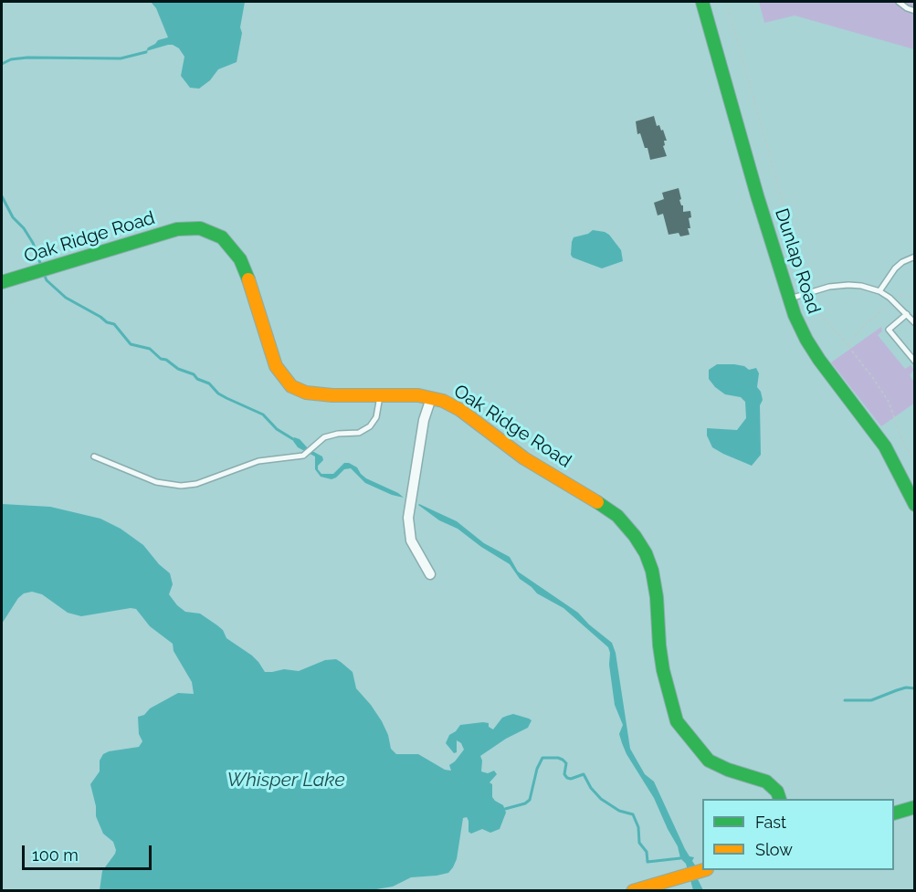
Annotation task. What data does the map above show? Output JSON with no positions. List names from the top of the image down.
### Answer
{
  "streets": {
    "street": ["Oak Ridge Road", "Dunlap Road"]
  },
  "water": ["Whisper Lake"],
  "legend": ["Fast", "Slow"],
  "scale_bar": "100 m"
}
